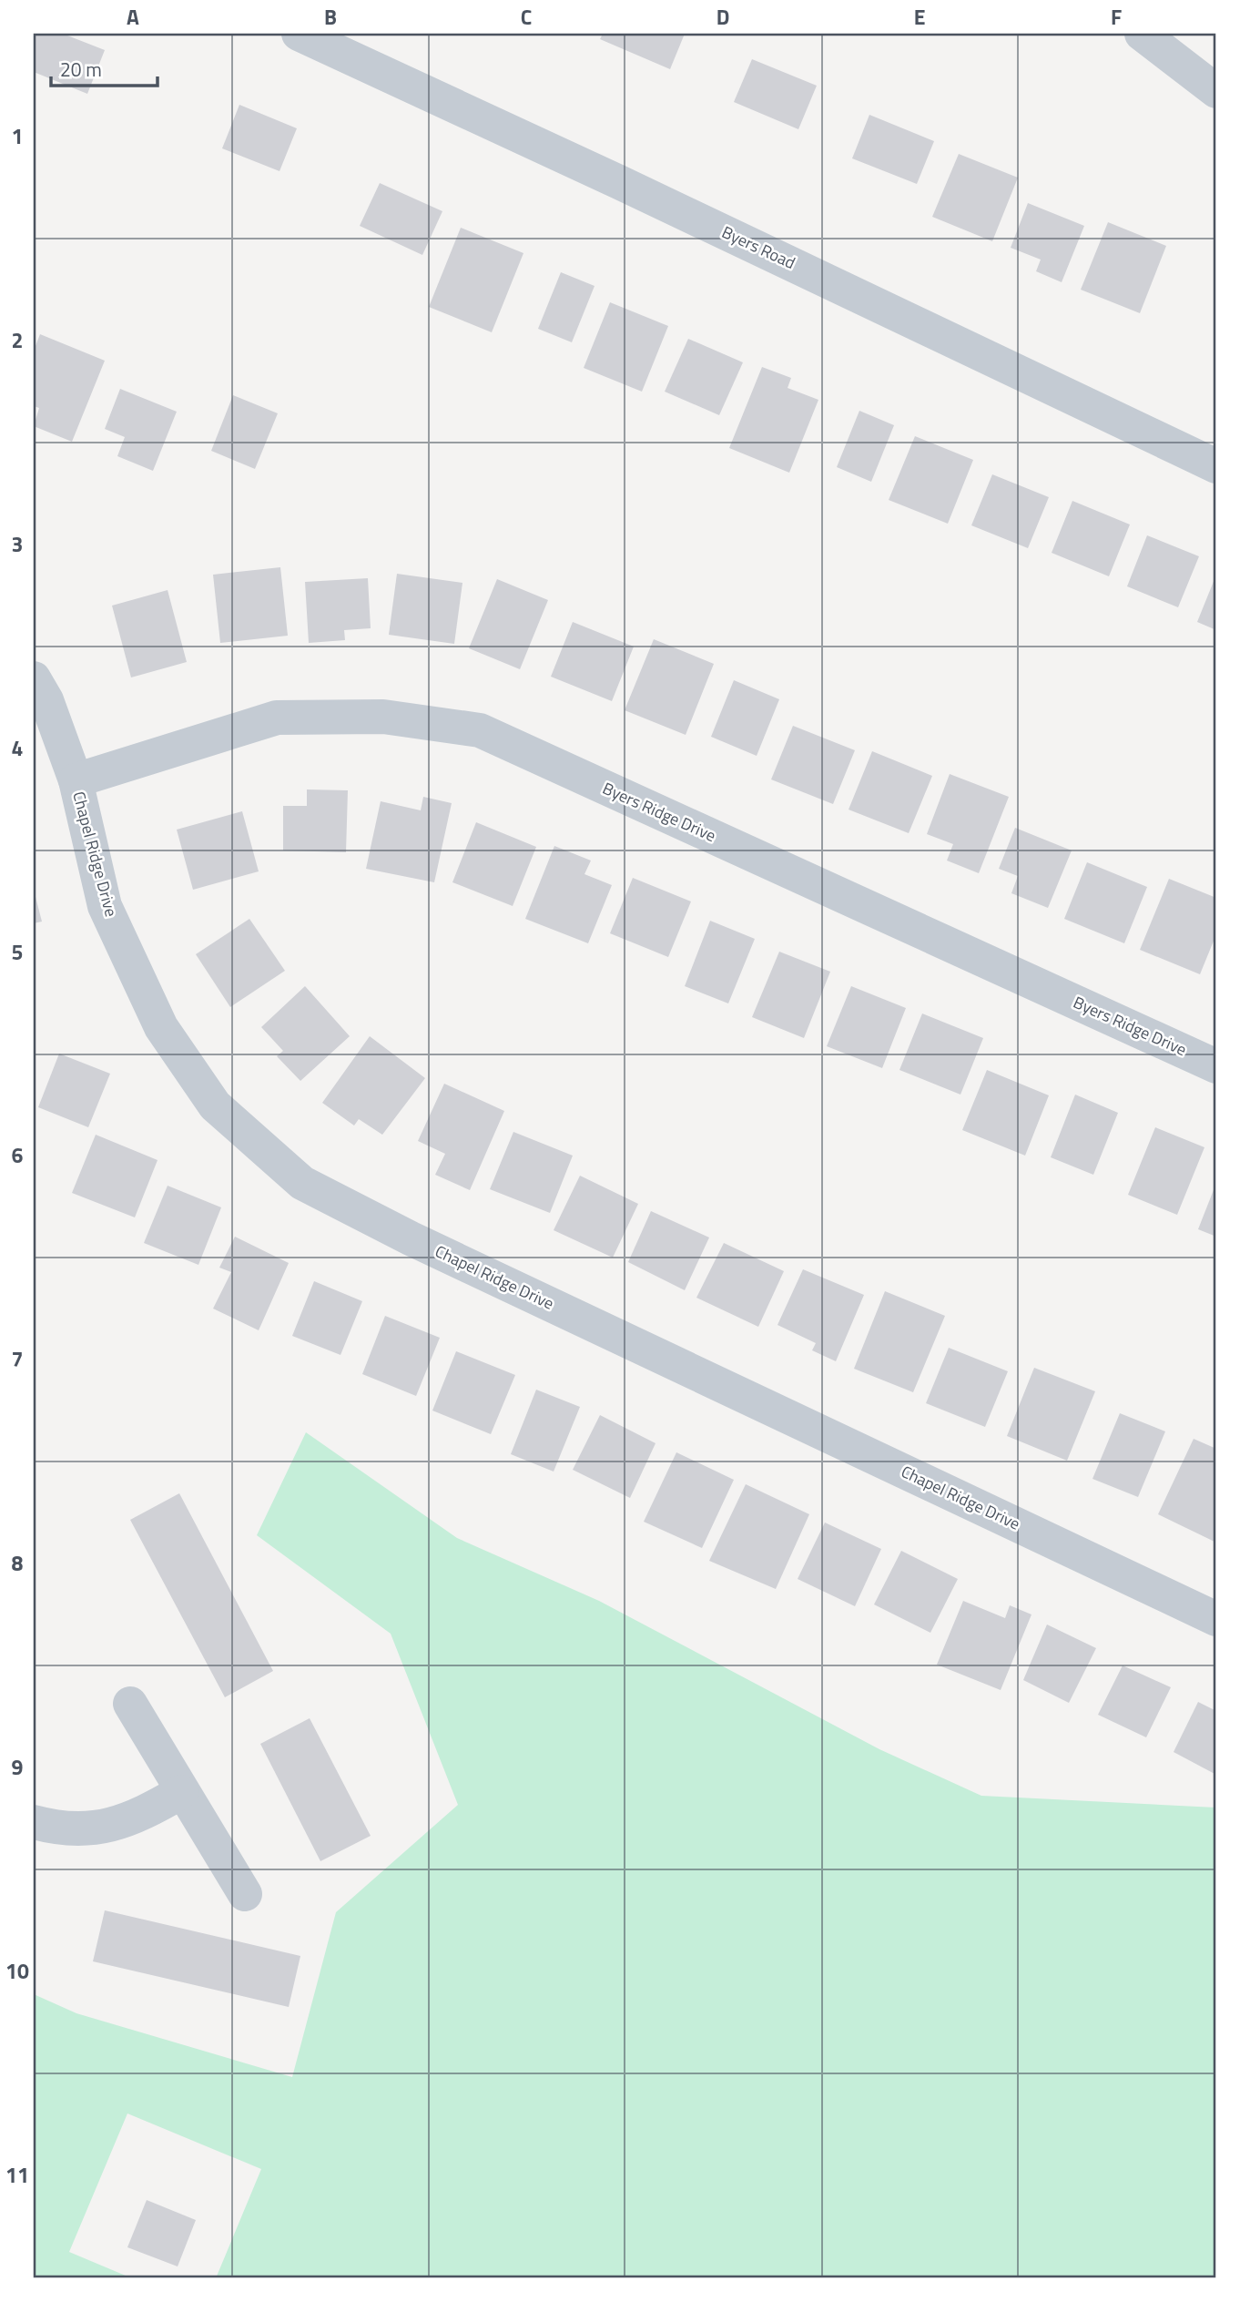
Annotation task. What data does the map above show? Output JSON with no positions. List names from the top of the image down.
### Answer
{
  "streets": {
    "street": ["Byers Road", "Byers Ridge Drive", "Chapel Ridge Drive"]
  },
  "crossings": [
    ["Byers Ridge Drive", "Chapel Ridge Drive"]
  ],
  "scale_bar": "20 m",
  "grid": {
    "columns": [
      "A",
      "B",
      "C",
      "D",
      "E",
      "F"
    ],
    "rows": [
      "1",
      "2",
      "3",
      "4",
      "5",
      "6",
      "7",
      "8",
      "9",
      "10",
      "11"
    ]
  }
}
